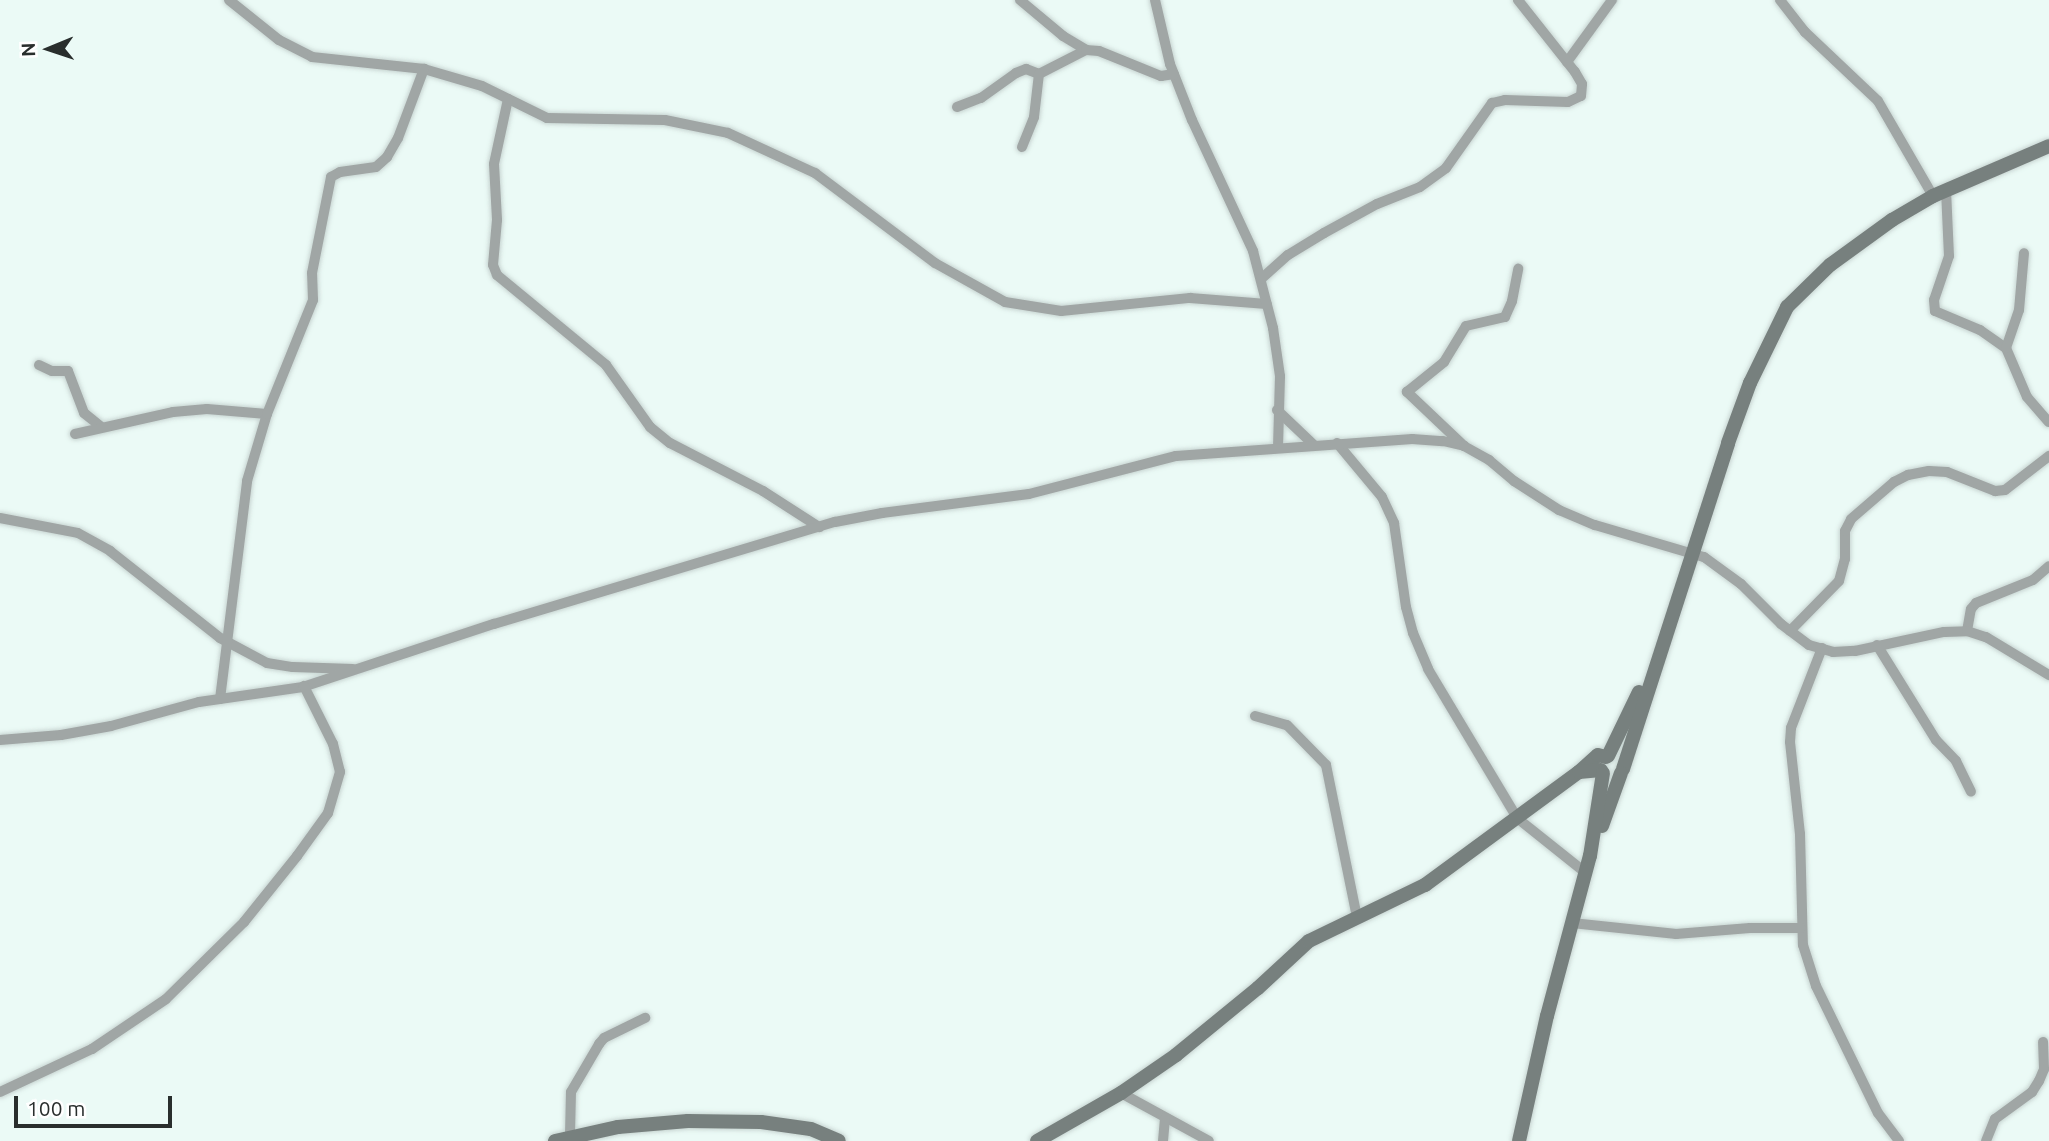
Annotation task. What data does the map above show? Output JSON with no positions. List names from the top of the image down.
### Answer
{
  "scale_bar": "100 m",
  "north": "left"
}
